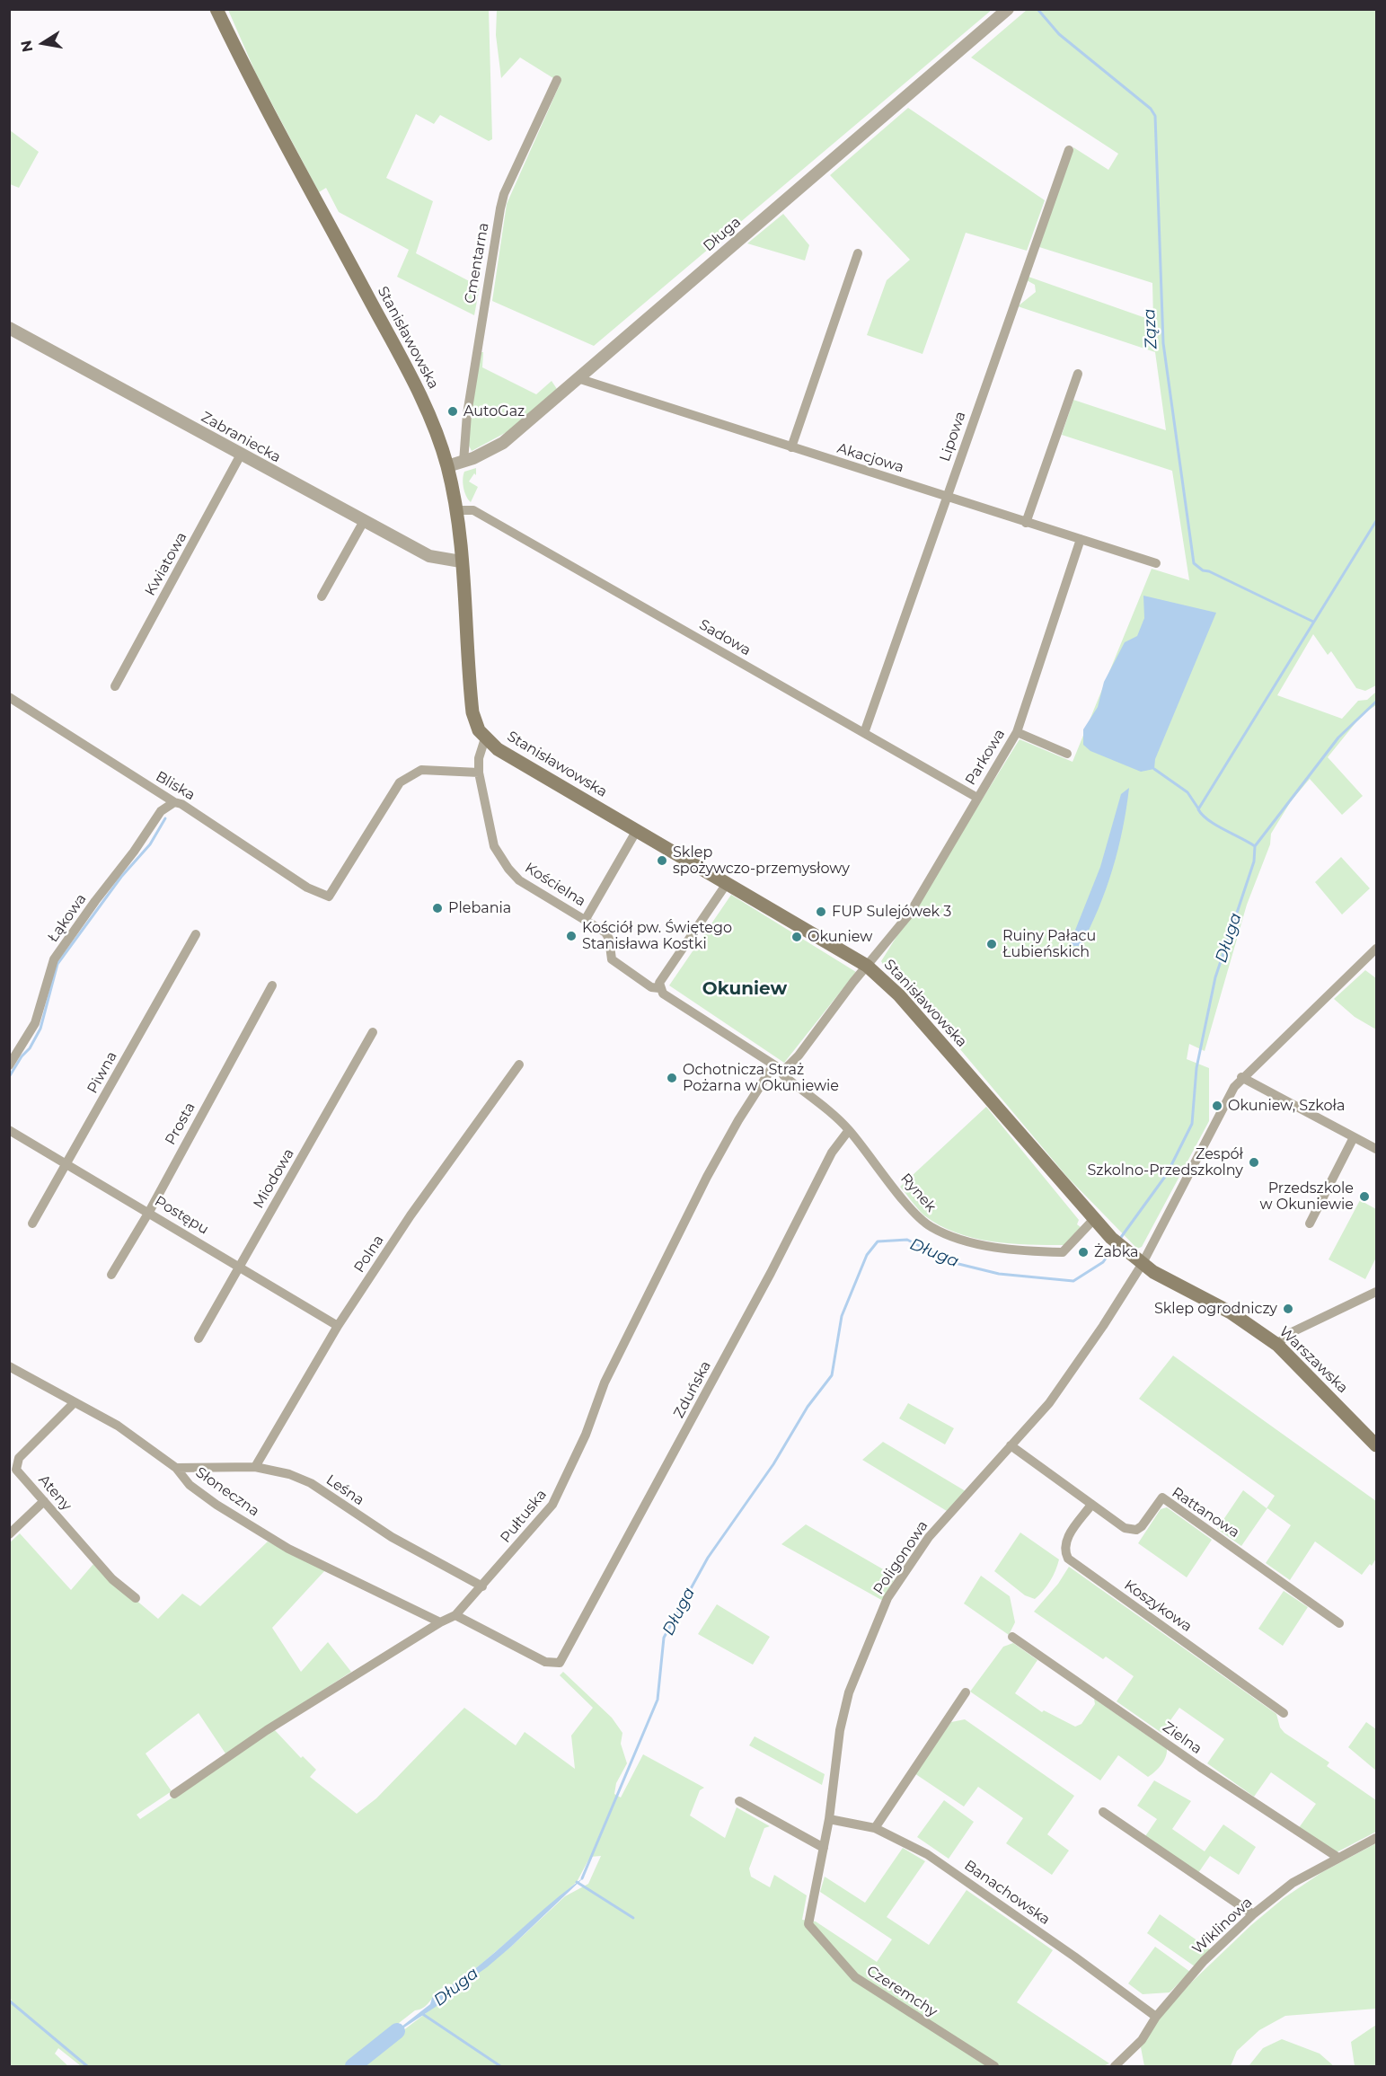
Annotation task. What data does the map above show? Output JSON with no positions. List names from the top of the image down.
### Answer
{
  "streets": {
    "main road": ["Stanisławowska", "Warszawska"],
    "street": [
      "Długa",
      "Cmentarna",
      "Lipowa",
      "Zabraniecka",
      "Akacjowa",
      "Kwiatowa",
      "Sadowa",
      "Parkowa",
      "Bliska",
      "Kościelna",
      "Łąkowa",
      "Piwna",
      "Prosta",
      "Miodowa",
      "Rynek",
      "Postępu",
      "Polna",
      "Zduńska",
      "Leśna",
      "Słoneczna",
      "Ateny",
      "Rattanowa",
      "Pułtuska",
      "Poligonowa",
      "Koszykowa",
      "Zielna",
      "Banachowska",
      "Wiklinowa",
      "Czeremchy"
    ]
  },
  "crossings": [
    ["Długa", "Cmentarna"],
    ["Długa", "Stanisławowska"],
    ["Długa", "Akacjowa"],
    ["Stanisławowska", "Zabraniecka"],
    ["Stanisławowska", "Sadowa"],
    ["Stanisławowska", "Parkowa"],
    ["Stanisławowska", "Kościelna"],
    ["Stanisławowska", "Rynek"],
    ["Stanisławowska", "Warszawska"],
    ["Lipowa", "Akacjowa"],
    ["Lipowa", "Sadowa"],
    ["Zabraniecka", "Kwiatowa"],
    ["Akacjowa", "Parkowa"],
    ["Sadowa", "Parkowa"],
    ["Bliska", "Kościelna"],
    ["Bliska", "Łąkowa"],
    ["Kościelna", "Rynek"],
    ["Piwna", "Postępu"],
    ["Prosta", "Postępu"],
    ["Miodowa", "Postępu"],
    ["Rynek", "Zduńska"],
    ["Rynek", "Pułtuska"],
    ["Postępu", "Polna"],
    ["Polna", "Leśna"],
    ["Warszawska", "Poligonowa"],
    ["Zduńska", "Pułtuska"],
    ["Leśna", "Słoneczna"],
    ["Leśna", "Pułtuska"],
    ["Słoneczna", "Ateny"],
    ["Słoneczna", "Pułtuska"],
    ["Rattanowa", "Poligonowa"],
    ["Rattanowa", "Koszykowa"],
    ["Poligonowa", "Banachowska"],
    ["Poligonowa", "Czeremchy"],
    ["Zielna", "Wiklinowa"],
    ["Banachowska", "Wiklinowa"]
  ],
  "districts": ["Okuniew"],
  "water": ["Ząza", "Długa"],
  "places": [
    "AutoGaz",
    "Sklep spożywczo-przemysłowy",
    "Plebania",
    "FUP Sulejówek 3",
    "Kościół pw. Świętego Stanisława Kostki",
    "Okuniew",
    "Ruiny Pałacu Łubieńskich",
    "Ochotnicza Straż Pożarna w Okuniewie",
    "Okuniew, Szkoła",
    "Zespół Szkolno-Przedszkolny",
    "Przedszkole w Okuniewie",
    "Żabka",
    "Sklep ogrodniczy"
  ],
  "north": "left"
}
